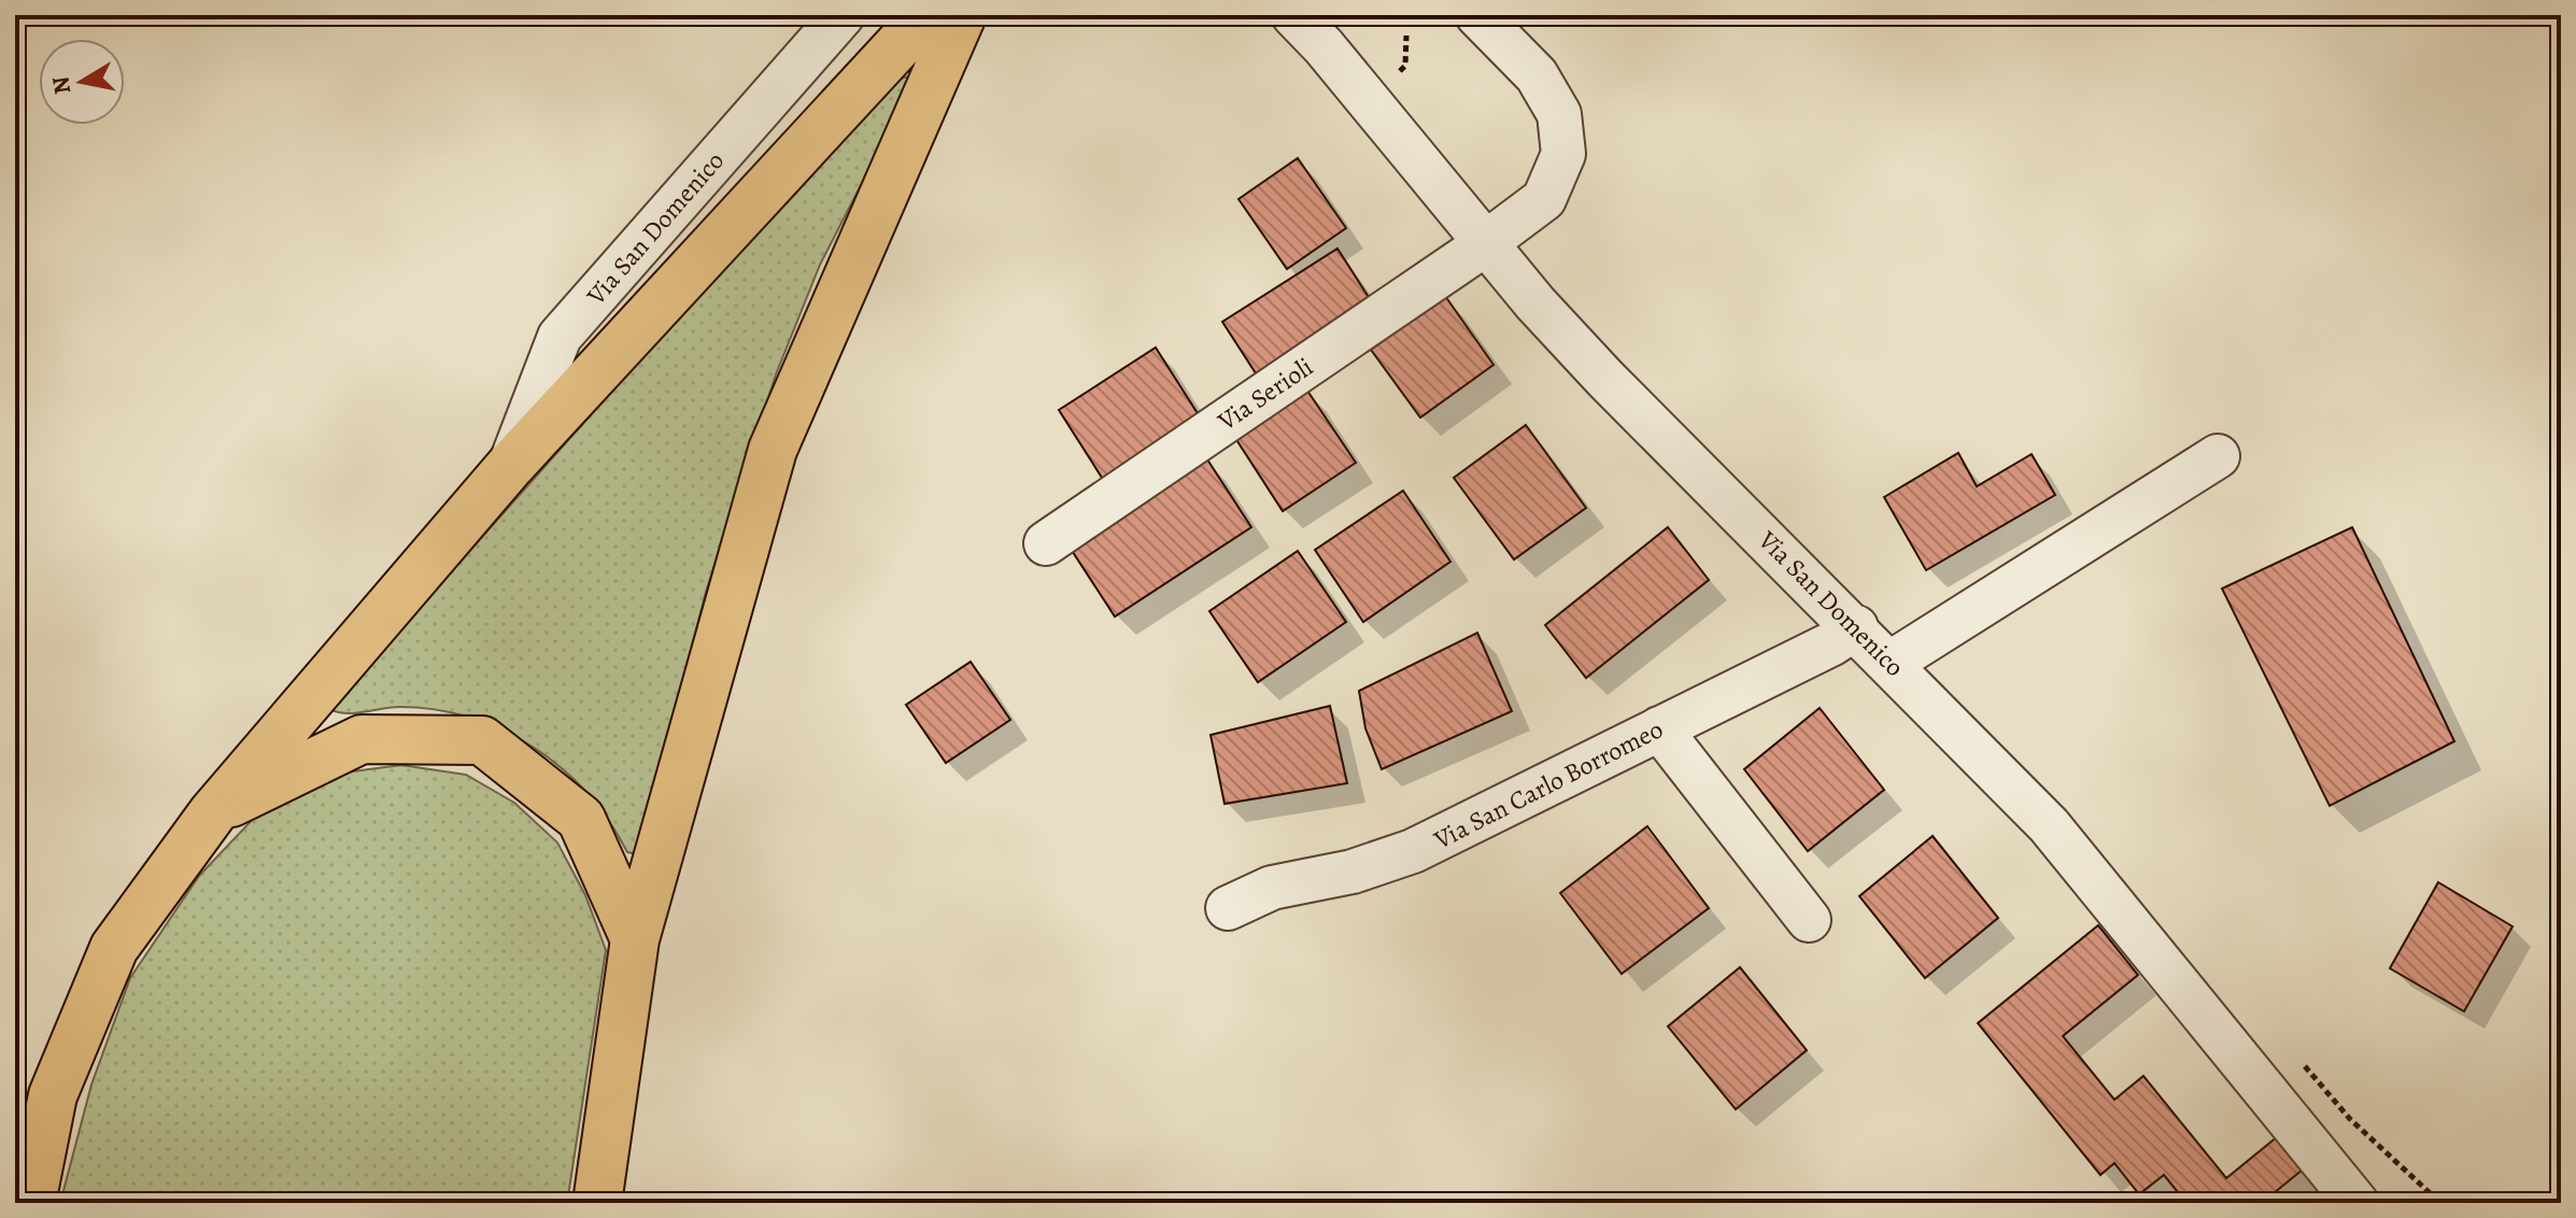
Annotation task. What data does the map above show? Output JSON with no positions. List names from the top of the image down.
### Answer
{
  "streets": {
    "street": ["Via San Domenico", "Via Serioli", "Via San Carlo Borromeo"]
  },
  "crossings": [
    ["Via San Domenico", "Via Serioli"],
    ["Via San Domenico", "Via San Carlo Borromeo"]
  ],
  "north": "left"
}
